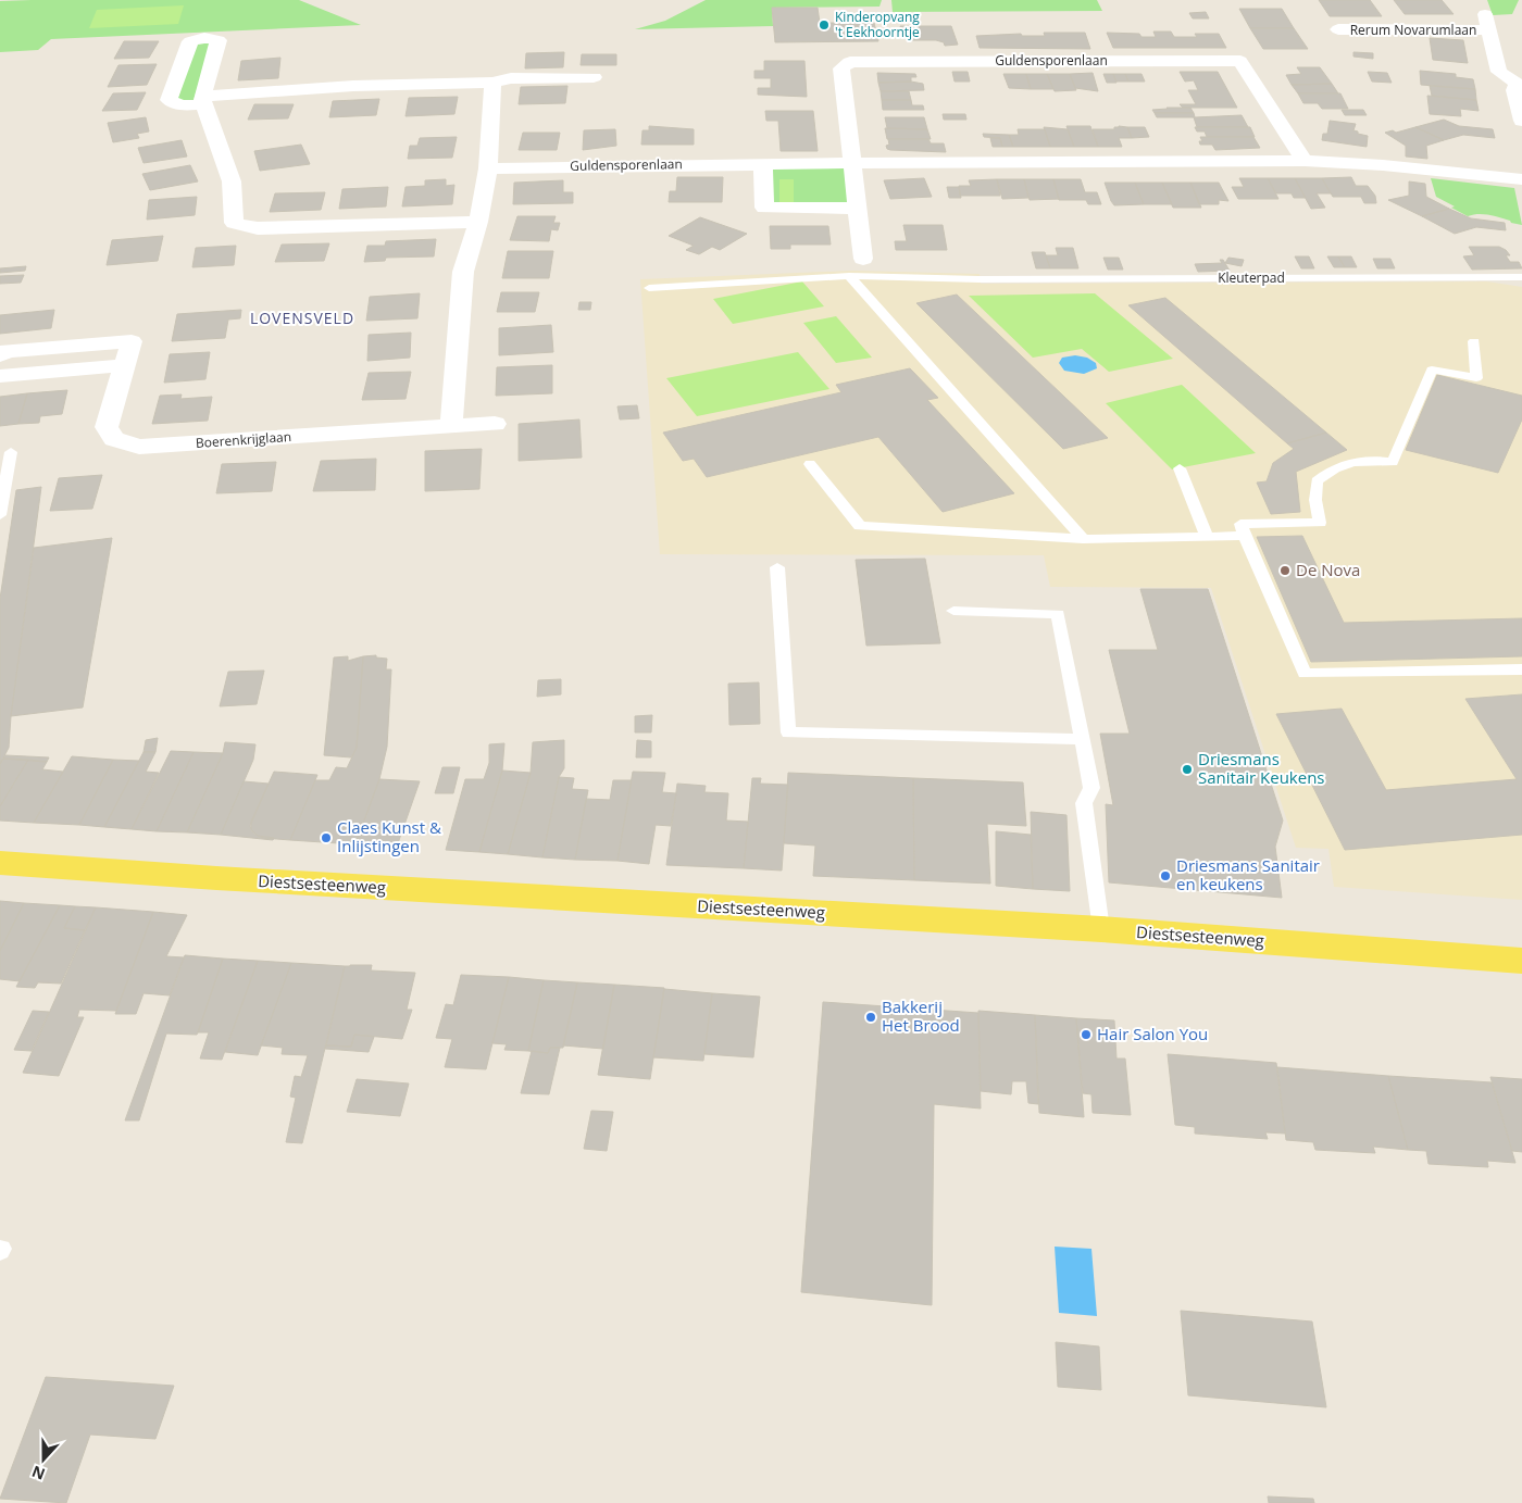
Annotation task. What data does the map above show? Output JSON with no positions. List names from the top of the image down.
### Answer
{
  "streets": {
    "main road": ["Diestsesteenweg"],
    "street": ["Rerum Novarumlaan", "Guldensporenlaan", "Boerenkrijglaan"],
    "lane": ["Kleuterpad"]
  },
  "districts": ["LOVENSVELD"],
  "places": [
    "Kinderopvang 't Eekhoorntje",
    "De Nova",
    "Driesmans Sanitair Keukens",
    "Claes Kunst & Inlijstingen",
    "Driesmans Sanitair en keukens",
    "Bakkerij Het Brood",
    "Hair Salon You"
  ],
  "north": "bottom"
}
